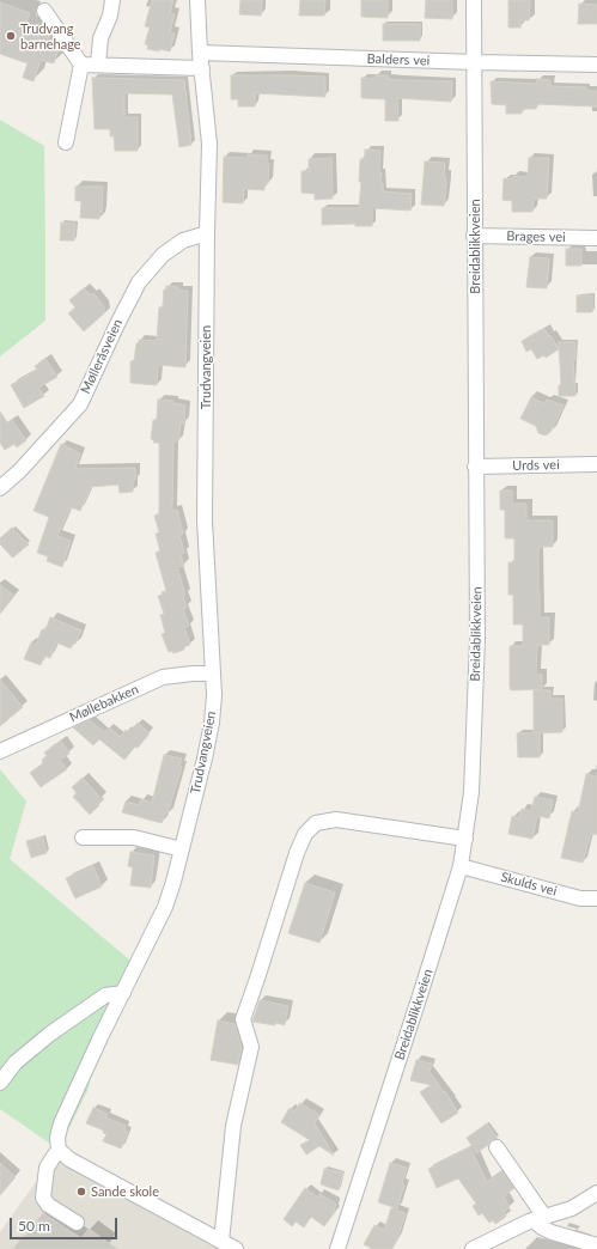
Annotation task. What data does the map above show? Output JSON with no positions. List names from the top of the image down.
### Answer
{
  "streets": {
    "street": [
      "Balders vei",
      "Brages vei",
      "Breidablikkveien",
      "Mølleråsveien",
      "Trudvangveien",
      "Urds vei",
      "Møllebakken",
      "Skulds vei"
    ]
  },
  "crossings": [
    ["Balders vei", "Breidablikkveien"],
    ["Balders vei", "Trudvangveien"],
    ["Brages vei", "Breidablikkveien"],
    ["Breidablikkveien", "Urds vei"],
    ["Breidablikkveien", "Skulds vei"],
    ["Mølleråsveien", "Trudvangveien"],
    ["Trudvangveien", "Møllebakken"]
  ],
  "places": ["Trudvang barnehage", "Sande skole"],
  "scale_bar": "50 m"
}
